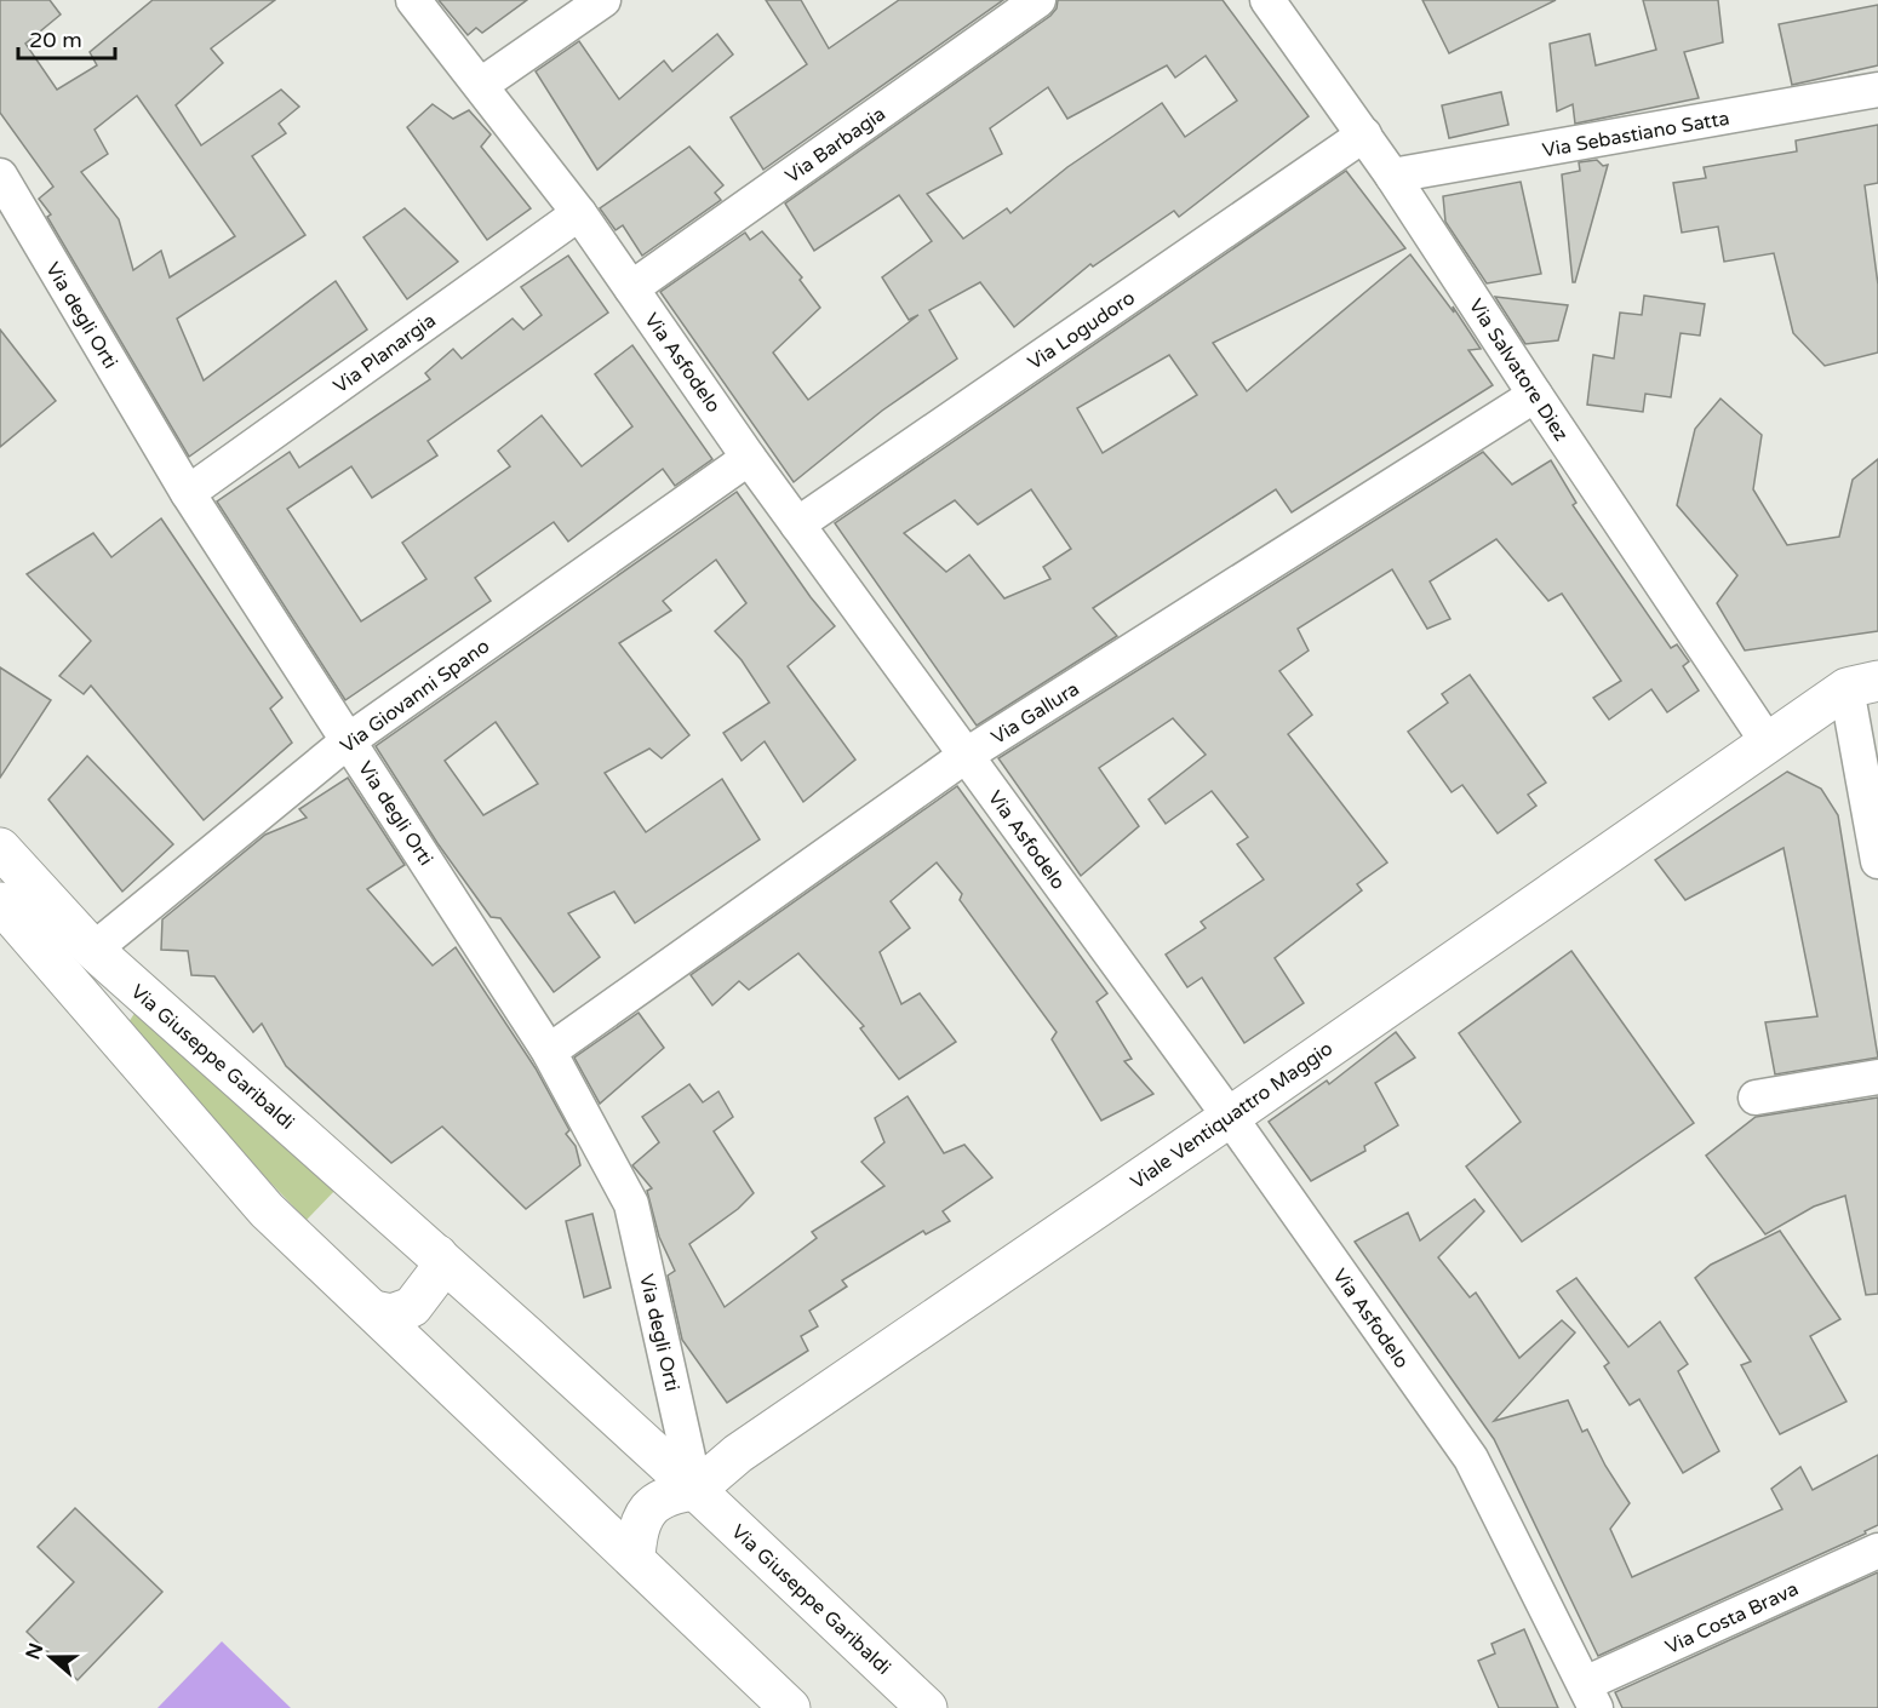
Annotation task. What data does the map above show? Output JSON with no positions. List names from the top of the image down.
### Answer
{
  "streets": {
    "main road": ["Via Giuseppe Garibaldi", "Viale Ventiquattro Maggio"],
    "street": [
      "Via Sebastiano Satta",
      "Via Barbagia",
      "Via degli Orti",
      "Via Logudoro",
      "Via Planargia",
      "Via Asfodelo",
      "Via Salvatore Diez",
      "Via Giovanni Spano",
      "Via Gallura",
      "Via Costa Brava"
    ]
  },
  "crossings": [
    ["Via Sebastiano Satta", "Via Salvatore Diez"],
    ["Via Barbagia", "Via Asfodelo"],
    ["Via degli Orti", "Via Planargia"],
    ["Via degli Orti", "Via Giovanni Spano"],
    ["Via degli Orti", "Via Gallura"],
    ["Via degli Orti", "Via Giuseppe Garibaldi"],
    ["Via degli Orti", "Viale Ventiquattro Maggio"],
    ["Via Logudoro", "Via Asfodelo"],
    ["Via Logudoro", "Via Salvatore Diez"],
    ["Via Planargia", "Via Asfodelo"],
    ["Via Asfodelo", "Via Giovanni Spano"],
    ["Via Asfodelo", "Via Gallura"],
    ["Via Asfodelo", "Viale Ventiquattro Maggio"],
    ["Via Asfodelo", "Via Costa Brava"],
    ["Via Salvatore Diez", "Via Gallura"],
    ["Via Salvatore Diez", "Viale Ventiquattro Maggio"],
    ["Via Giovanni Spano", "Via Giuseppe Garibaldi"],
    ["Via Giuseppe Garibaldi", "Viale Ventiquattro Maggio"]
  ],
  "scale_bar": "20 m",
  "north": "left"
}
